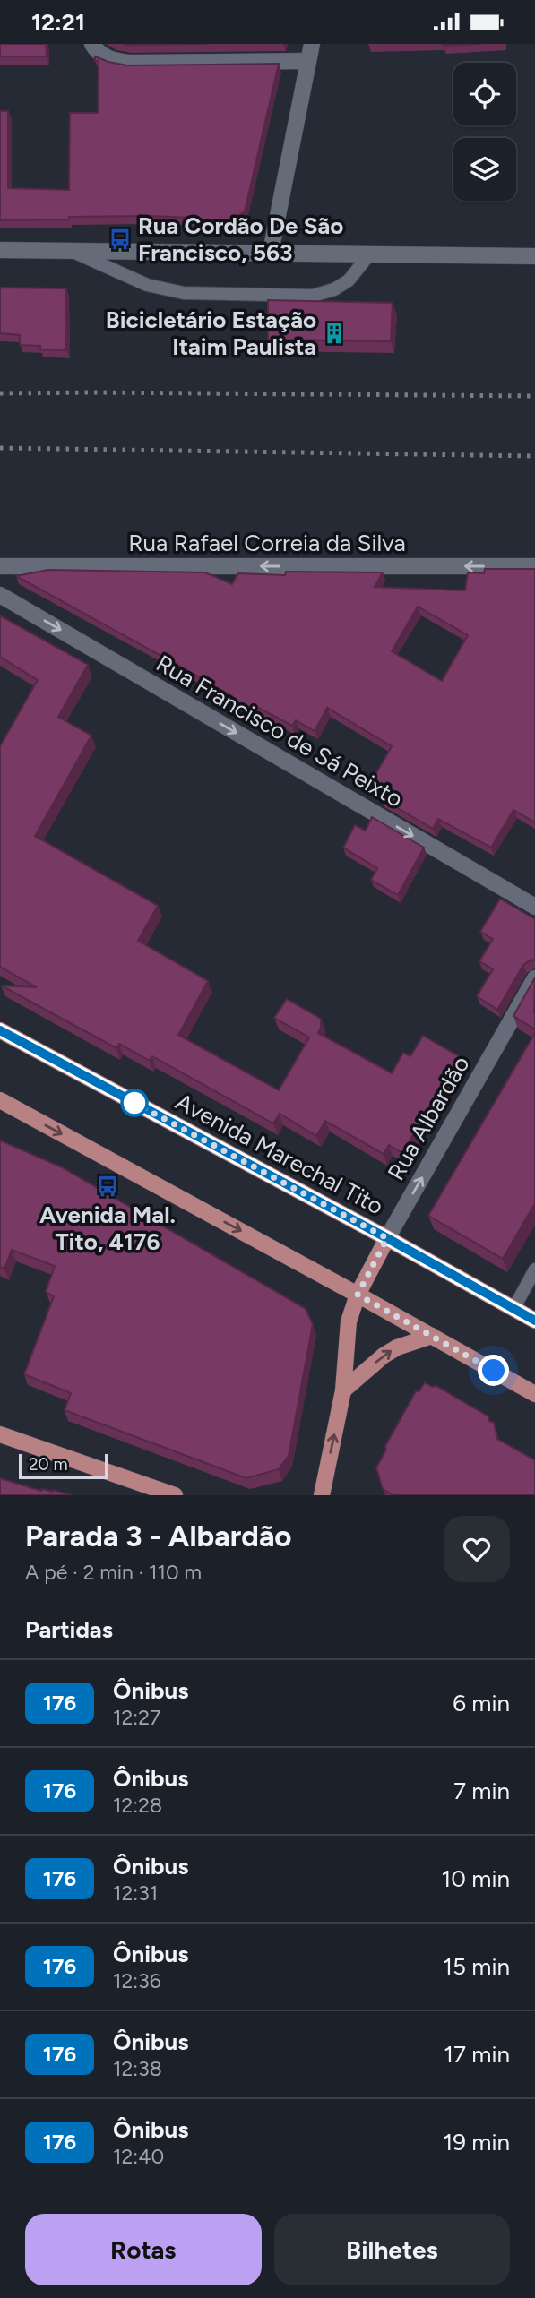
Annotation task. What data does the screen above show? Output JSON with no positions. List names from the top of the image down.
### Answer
{
  "streets": {
    "main road": ["Rua Albardão", "Avenida Marechal Tito"],
    "street": ["Rua Rafael Correia da Silva", "Rua Francisco de Sá Peixto"]
  },
  "crossings": [
    ["Rua Albardão", "Avenida Marechal Tito"]
  ],
  "one_way": ["Rua Rafael Correia da Silva", "Rua Francisco de Sá Peixto", "Rua Albardão"],
  "places": {
    "bus stop": ["Rua Cordão De São Francisco, 563", "Avenida Mal. Tito, 4176"],
    "building": ["Bicicletário Estação Itaim Paulista"]
  },
  "lines": ["bus line 176"],
  "scale_bar": "20 m",
  "page": {
    "status": "12:21",
    "scale": "20 m",
    "heading": [
      ["Parada 3 - Albardão", "A pé · 2 min · 110 m"],
      "Partidas"
    ],
    "list": [
      {
        "mark": "176",
        "name": "Ônibus",
        "note": "12:27",
        "value": "6 min"
      },
      {
        "mark": "176",
        "name": "Ônibus",
        "note": "12:28",
        "value": "7 min"
      },
      {
        "mark": "176",
        "name": "Ônibus",
        "note": "12:31",
        "value": "10 min"
      },
      {
        "mark": "176",
        "name": "Ônibus",
        "note": "12:36",
        "value": "15 min"
      },
      {
        "mark": "176",
        "name": "Ônibus",
        "note": "12:38",
        "value": "17 min"
      },
      {
        "mark": "176",
        "name": "Ônibus",
        "note": "12:40",
        "value": "19 min"
      }
    ],
    "buttons": ["Rotas", "Bilhetes"]
  }
}
